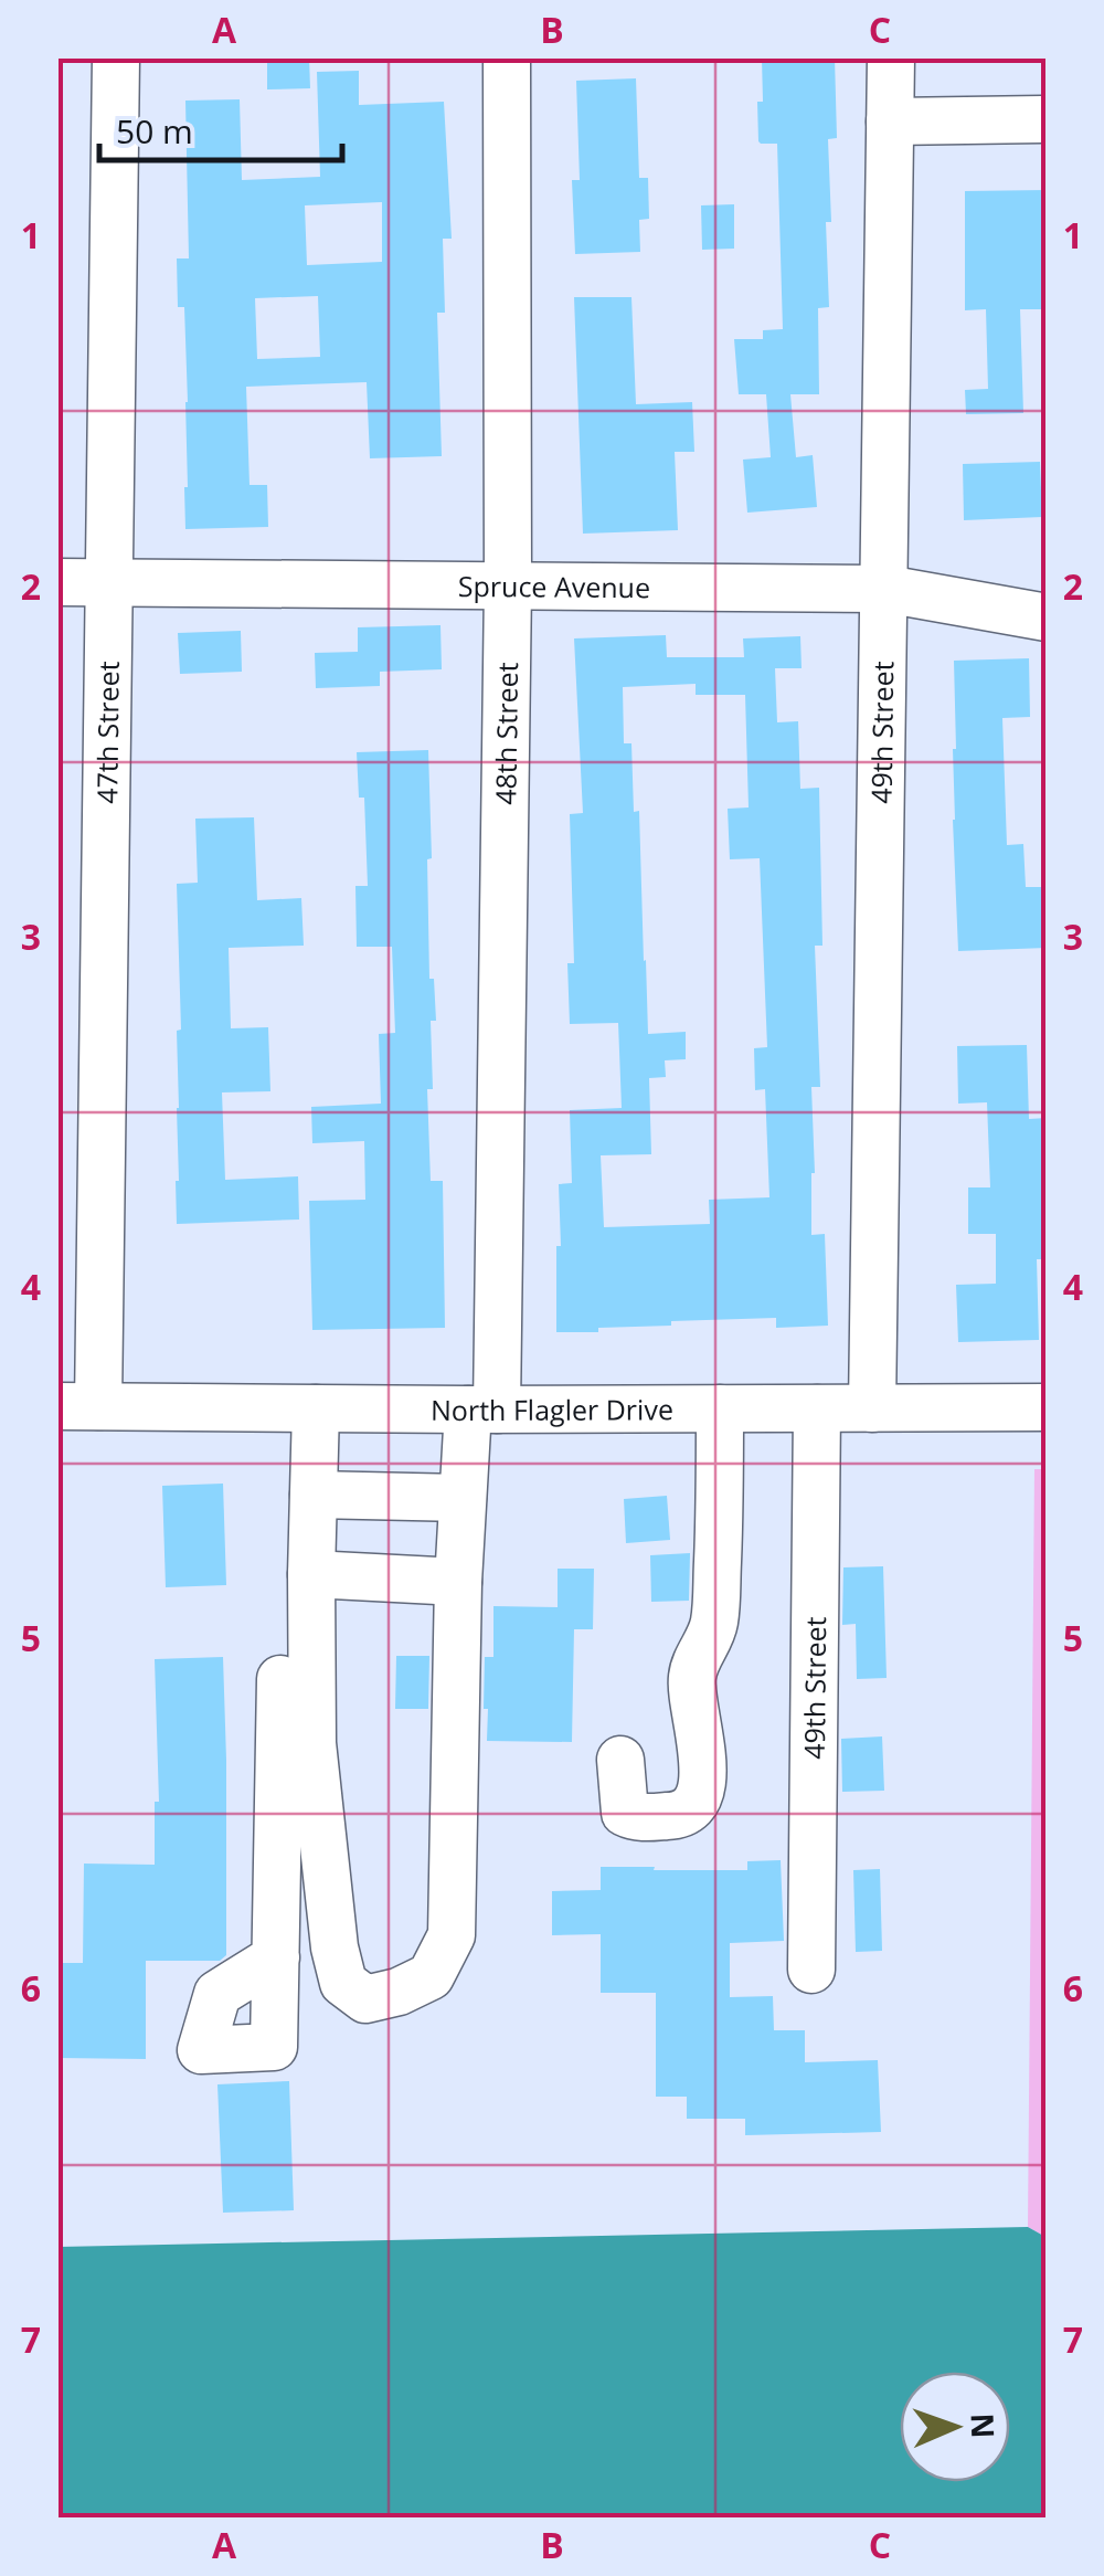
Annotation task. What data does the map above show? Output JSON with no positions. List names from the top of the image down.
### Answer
{
  "streets": {
    "street": [
      "Spruce Avenue",
      "47th Street",
      "48th Street",
      "49th Street",
      "North Flagler Drive"
    ]
  },
  "crossings": [
    ["Spruce Avenue", "47th Street"],
    ["Spruce Avenue", "48th Street"],
    ["Spruce Avenue", "49th Street"],
    ["47th Street", "North Flagler Drive"],
    ["48th Street", "North Flagler Drive"],
    ["49th Street", "North Flagler Drive"]
  ],
  "scale_bar": "50 m",
  "north": "right",
  "grid": {
    "columns": ["A", "B", "C"],
    "rows": [
      "1",
      "2",
      "3",
      "4",
      "5",
      "6",
      "7"
    ]
  }
}
